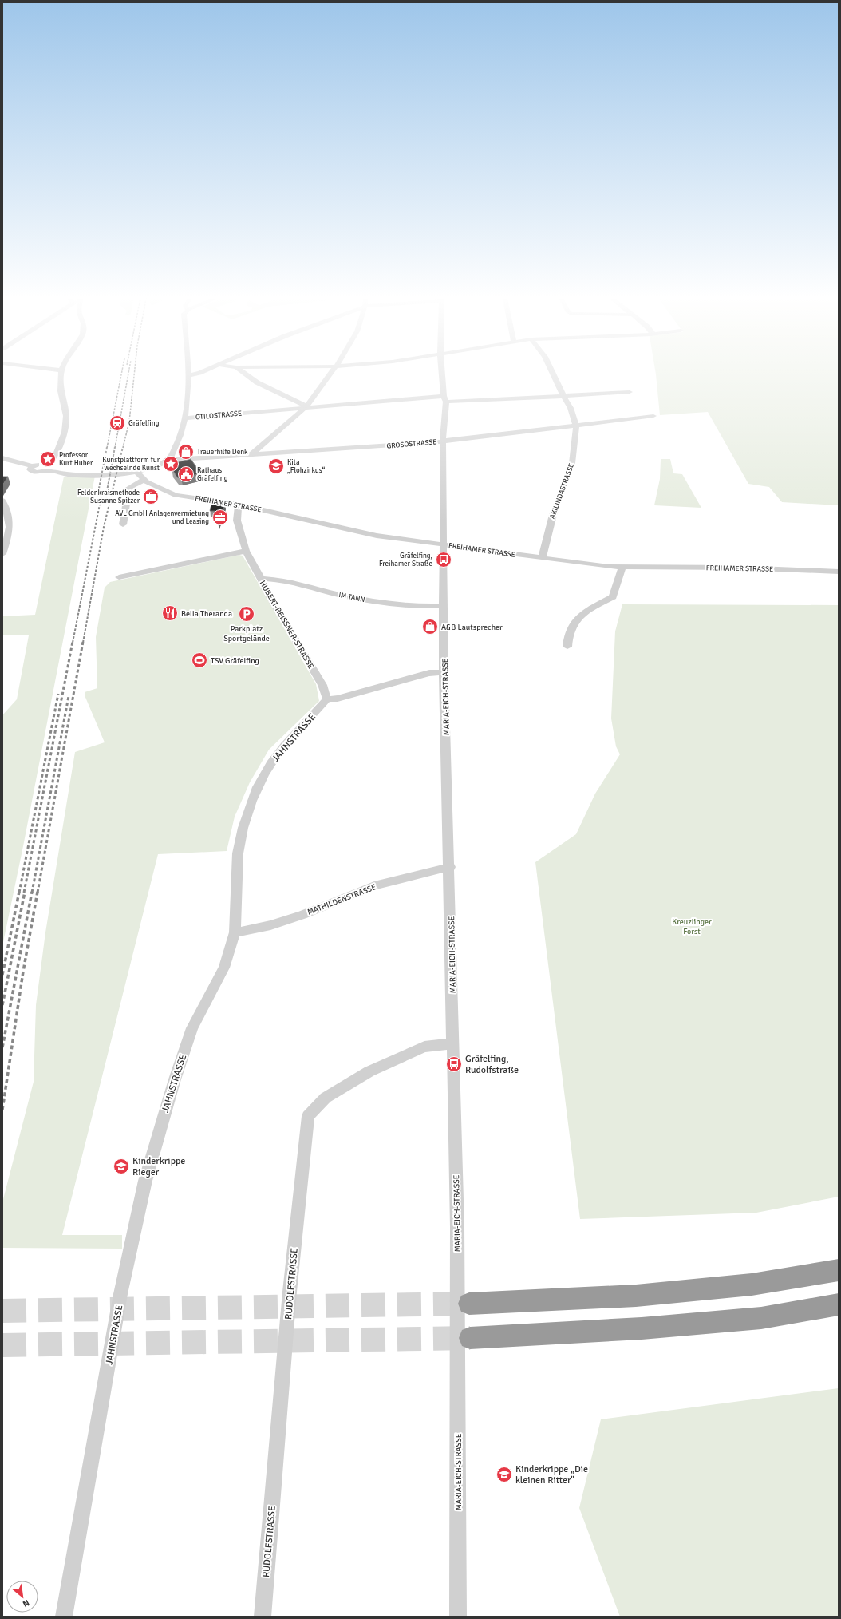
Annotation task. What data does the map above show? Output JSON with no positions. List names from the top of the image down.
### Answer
{
  "streets": {
    "street": [
      "OTILOSTRASSE",
      "GROSOSTRASSE",
      "AKILINDASTRASSE",
      "FREIHAMER STRASSE",
      "IM TANN",
      "HUBERT-REISSNER-STRASSE",
      "MARIA-EICH-STRASSE",
      "JAHNSTRASSE",
      "MATHILDENSTRASSE",
      "RUDOLFSTRASSE"
    ]
  },
  "crossings": [
    ["OTILOSTRASSE", "AKILINDASTRASSE"],
    ["OTILOSTRASSE", "MARIA-EICH-STRASSE"],
    ["GROSOSTRASSE", "AKILINDASTRASSE"],
    ["GROSOSTRASSE", "MARIA-EICH-STRASSE"],
    ["AKILINDASTRASSE", "FREIHAMER STRASSE"],
    ["FREIHAMER STRASSE", "HUBERT-REISSNER-STRASSE"],
    ["FREIHAMER STRASSE", "MARIA-EICH-STRASSE"],
    ["IM TANN", "HUBERT-REISSNER-STRASSE"],
    ["IM TANN", "MARIA-EICH-STRASSE"],
    ["HUBERT-REISSNER-STRASSE", "JAHNSTRASSE"],
    ["MARIA-EICH-STRASSE", "MATHILDENSTRASSE"],
    ["MARIA-EICH-STRASSE", "RUDOLFSTRASSE"],
    ["JAHNSTRASSE", "MATHILDENSTRASSE"]
  ],
  "parks": ["Kreuzlinger Forst"],
  "places": {
    "station": ["Gräfelfing"],
    "shop": ["Trauerhilfe Denk", "A&B Lautsprecher"],
    "place": ["Professor Kurt Huber", "Kunstplattform für wechselnde Kunst"],
    "school or university": ["Kita „Flohzirkus“", "Kinderkrippe Rieger", "Kinderkrippe „Die kleinen Ritter\""],
    "public building": ["Rathaus Gräfelfing"],
    "office": ["Feldenkraismethode Susanne Spitzer", "AVL GmbH Anlagenvermietung und Leasing"],
    "bus stop": ["Gräfelfing, Freihamer Straße", "Gräfelfing, Rudolfstraße"],
    "restaurant": ["Bella Theranda"],
    "parking": ["Parkplatz Sportgelände"],
    "sports": ["TSV Gräfelfing"]
  },
  "north": "bottom right"
}
